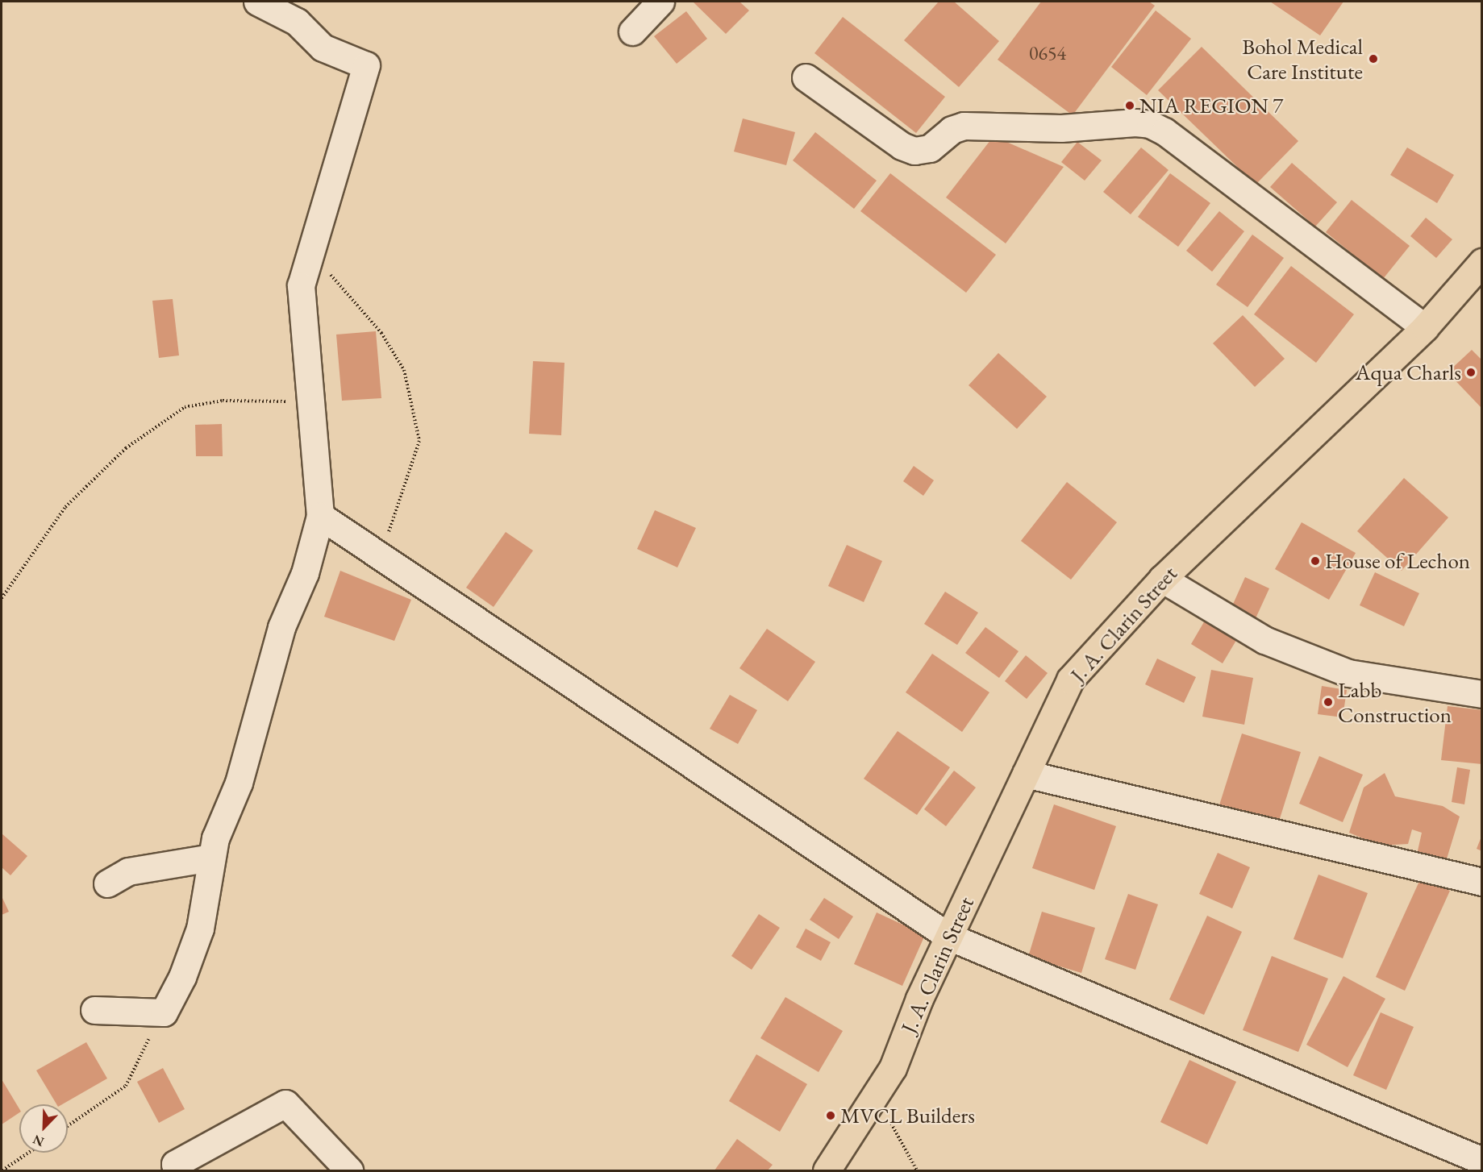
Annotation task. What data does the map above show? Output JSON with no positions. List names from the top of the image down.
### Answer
{
  "streets": {
    "main road": ["J. A. Clarin Street"]
  },
  "places": [
    "Bohol Medical Care Institute",
    "NIA REGION 7",
    "Aqua Charls",
    "House of Lechon",
    "Labb Construction",
    "MVCL Builders"
  ],
  "house_numbers": ["0654"],
  "north": "bottom left"
}
